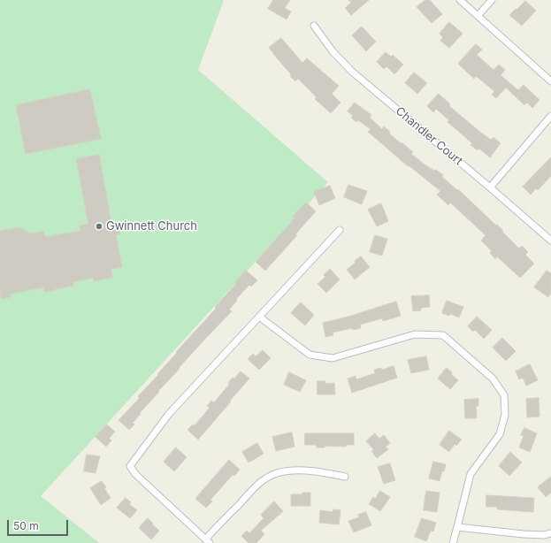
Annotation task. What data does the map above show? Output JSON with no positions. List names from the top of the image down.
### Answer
{
  "streets": {
    "street": ["Chandler Court"]
  },
  "places": ["Gwinnett Church"],
  "scale_bar": "50 m"
}
